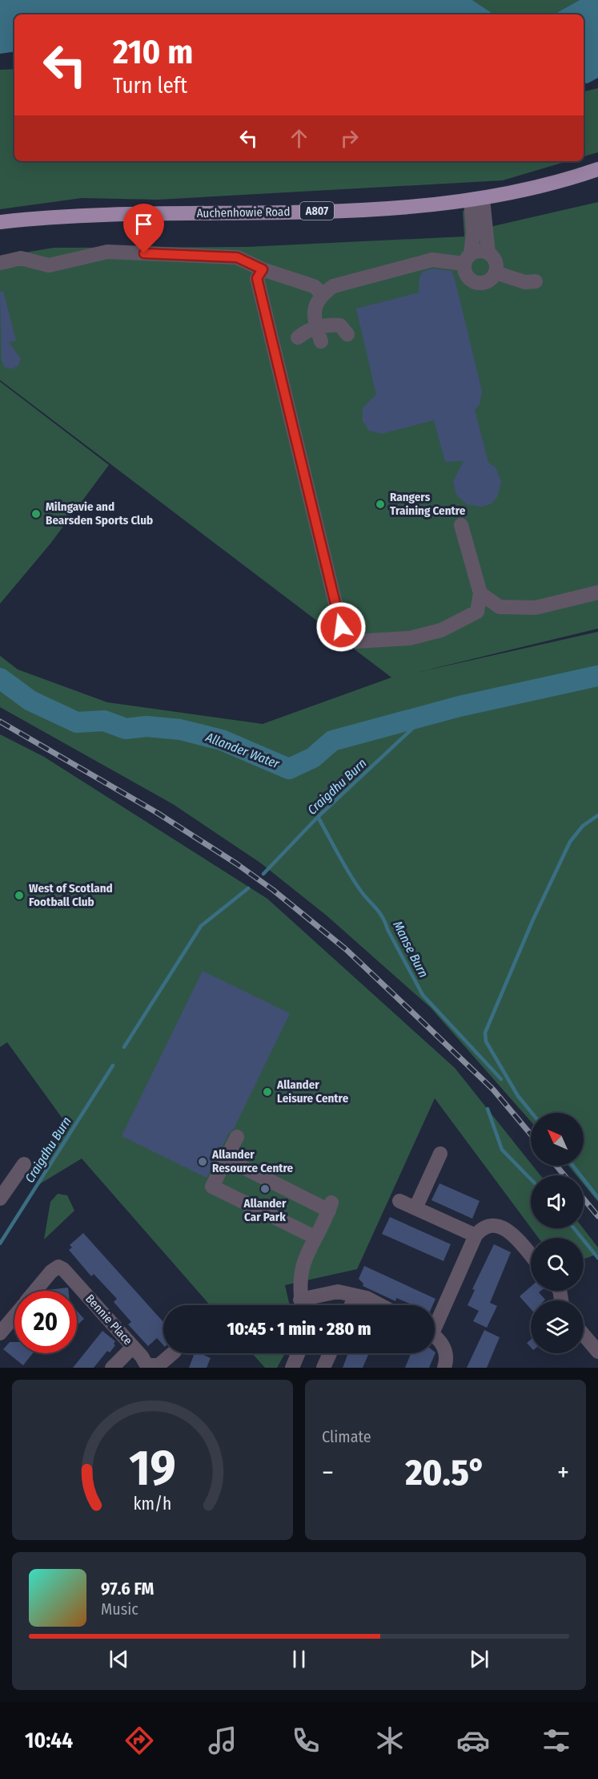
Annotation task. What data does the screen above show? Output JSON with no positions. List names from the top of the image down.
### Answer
{
  "streets": {
    "main road": ["A807", "Auchenhowie Road"],
    "street": ["Bennie Place"]
  },
  "water": ["Allander Water", "Craigdhu Burn", "Manse Burn"],
  "places": [
    "Rangers Training Centre",
    "Milngavie and Bearsden Sports Club",
    "West of Scotland Football Club",
    "Allander Leisure Centre",
    "Allander Resource Centre",
    "Allander Car Park"
  ],
  "north": "top left",
  "page": {
    "turn": ["210 m", "Turn left"],
    "limit": "20",
    "trip": "10:45 · 1 min · 280 m",
    "tile": "Climate",
    "heat": ["−", "20.5°", "+"],
    "song": ["97.6 FM", "Music"],
    "tabs": "10:44",
    "gauge": ["19", "km/h"]
  }
}
